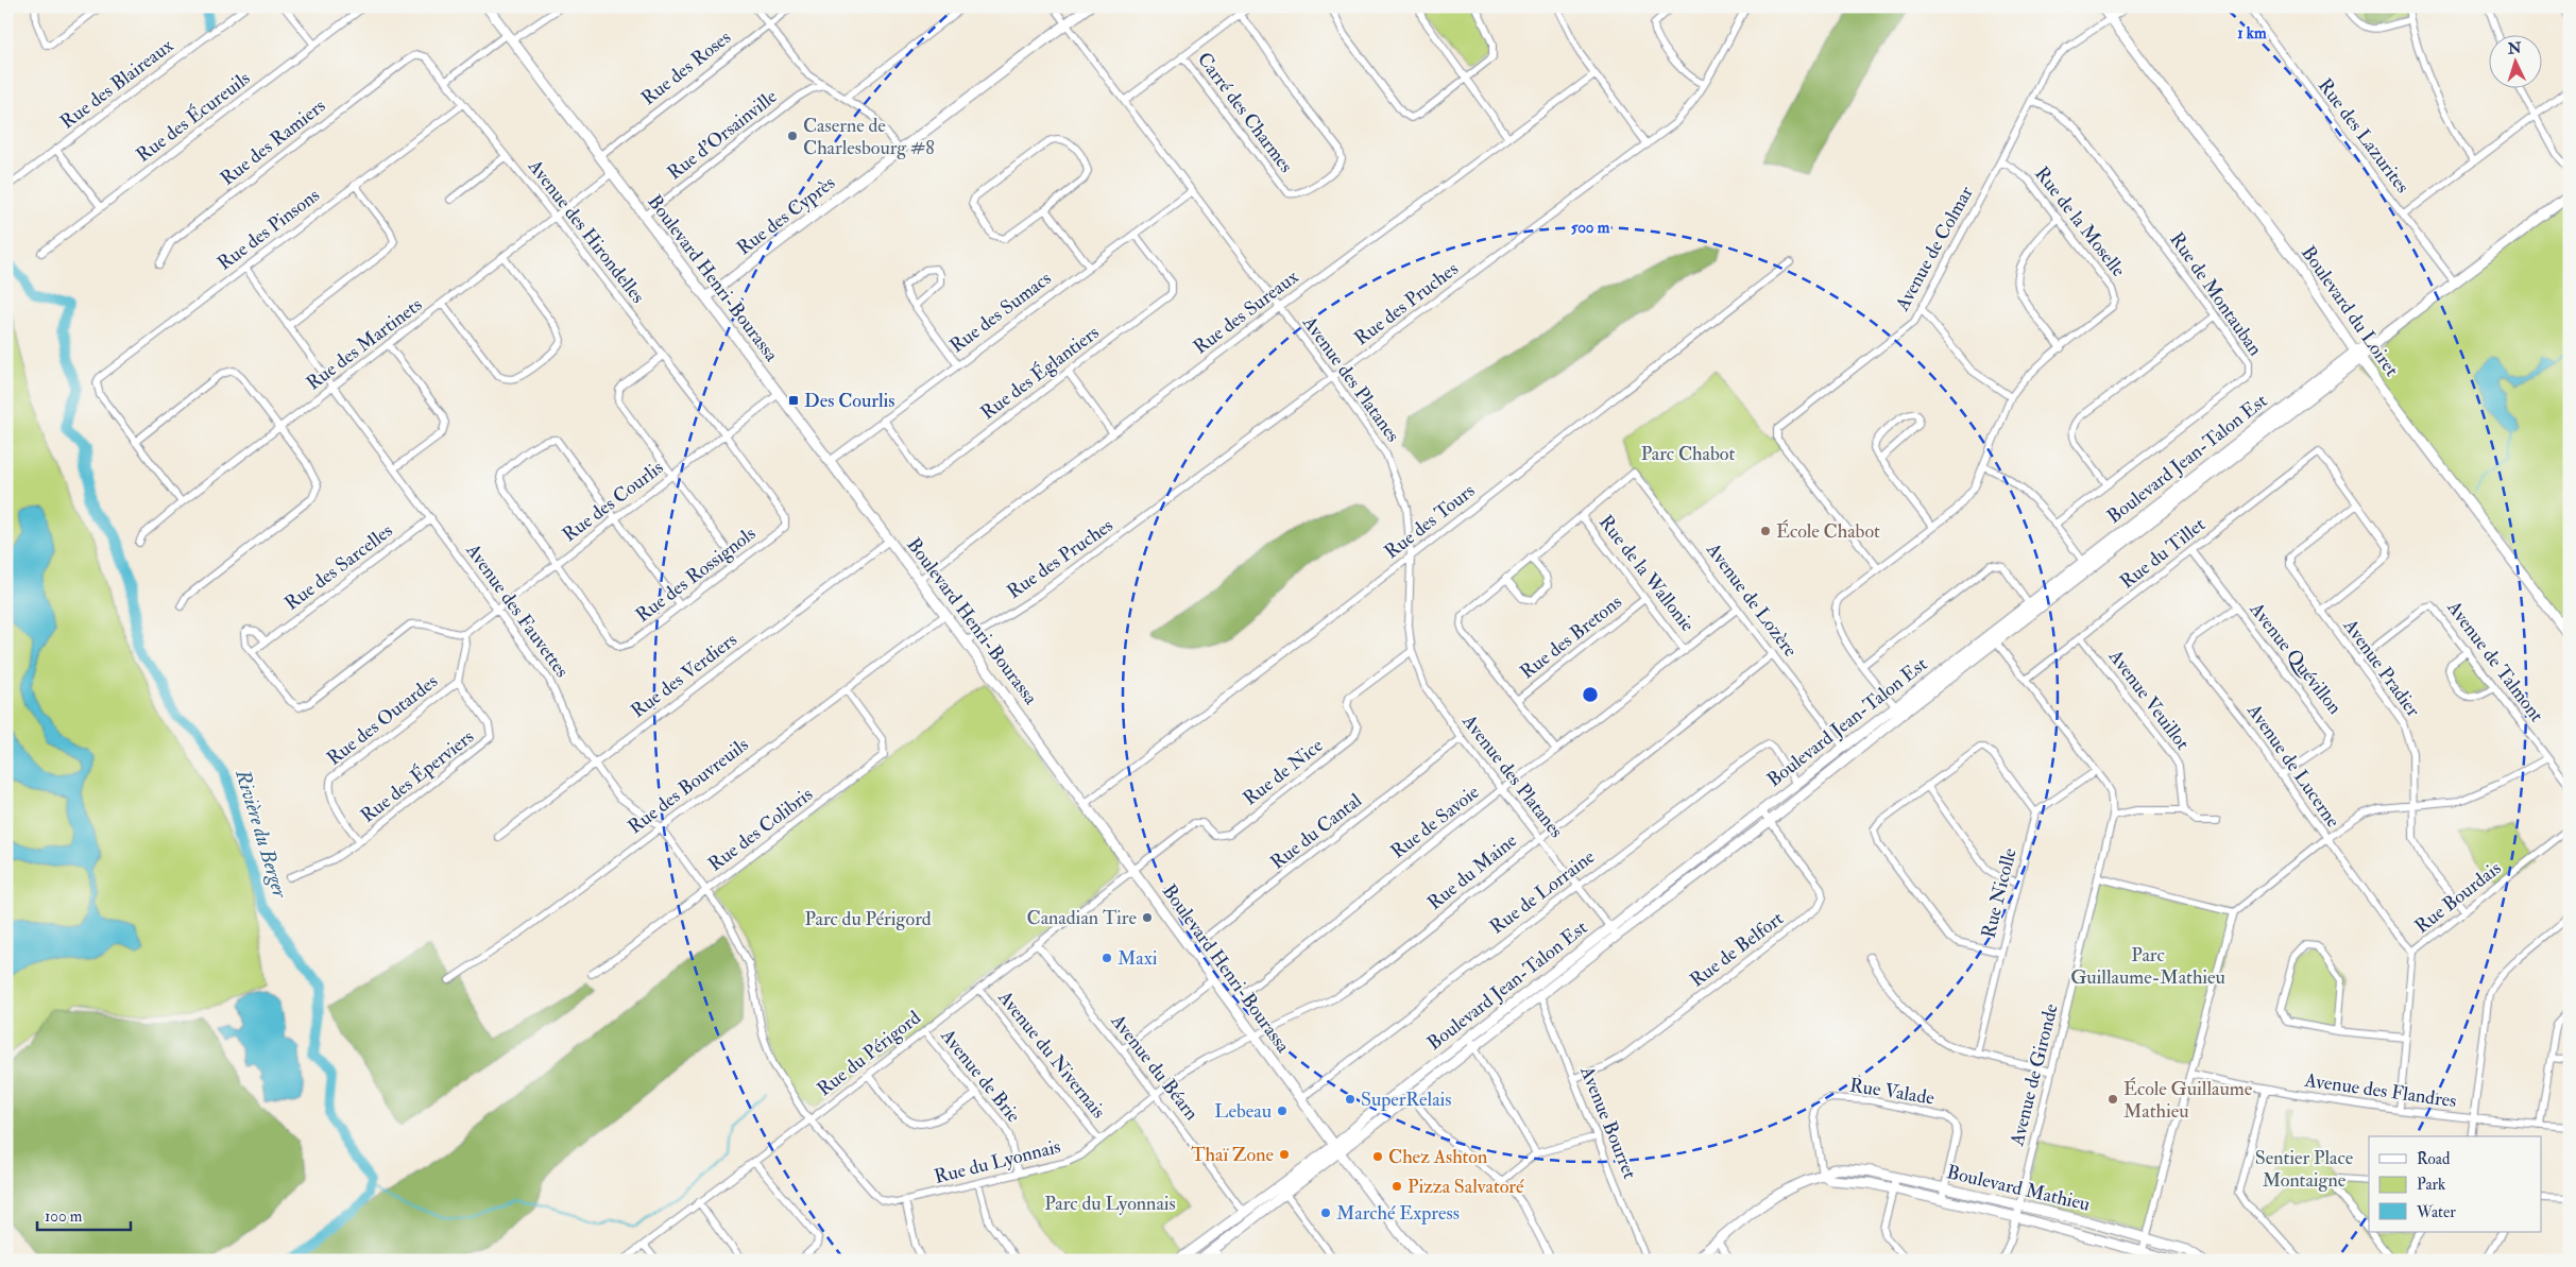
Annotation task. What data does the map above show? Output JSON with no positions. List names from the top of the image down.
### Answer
{
  "streets": {
    "street": [
      "Rue des Roses",
      "Rue des Blaireaux",
      "Carré des Charmes",
      "Rue des Écureuils",
      "Rue d'Orsainville",
      "Rue des Lazurites",
      "Rue des Ramiers",
      "Rue des Cyprès",
      "Rue de la Moselle",
      "Rue des Pinsons",
      "Avenue des Hirondelles",
      "Avenue de Colmar",
      "Boulevard Henri-Bourassa",
      "Rue de Montauban",
      "Rue des Pruches",
      "Boulevard du Loiret",
      "Rue des Sumacs",
      "Rue des Sureaux",
      "Rue des Martinets",
      "Rue des Églantiers",
      "Avenue des Platanes",
      "Boulevard Jean-Talon Est",
      "Rue des Courlis",
      "Rue des Tours",
      "Rue du Tillet",
      "Rue des Sarcelles",
      "Rue de la Wallonie",
      "Rue des Rossignols",
      "Avenue de Lozère",
      "Avenue des Fauvettes",
      "Rue des Bretons",
      "Avenue Quévillon",
      "Avenue de Talmont",
      "Avenue Pradier",
      "Rue des Verdiers",
      "Avenue Veuillot",
      "Rue des Outardes",
      "Avenue de Lucerne",
      "Rue de Nice",
      "Rue des Éperviers",
      "Rue des Bouvreuils",
      "Rue de Savoie",
      "Rue des Colibris",
      "Rue du Cantal",
      "Rue du Maine",
      "Rue de Lorraine",
      "Rue Nicolle",
      "Rue Bourdais",
      "Rue de Belfort",
      "Rue du Périgord",
      "Avenue du Nivernais",
      "Avenue du Béarn",
      "Avenue de Gironde",
      "Avenue de Brie",
      "Avenue des Flandres",
      "Rue Valade",
      "Avenue Bourret",
      "Rue du Lyonnais",
      "Boulevard Mathieu"
    ]
  },
  "crossings": [
    ["Rue des Roses", "Boulevard Henri-Bourassa"],
    ["Rue d'Orsainville", "Boulevard Henri-Bourassa"],
    ["Rue des Lazurites", "Boulevard Jean-Talon Est"],
    ["Rue des Ramiers", "Avenue des Hirondelles"],
    ["Rue des Cyprès", "Boulevard Henri-Bourassa"],
    ["Rue des Cyprès", "Avenue des Platanes"],
    ["Rue de la Moselle", "Avenue de Colmar"],
    ["Rue de la Moselle", "Boulevard Jean-Talon Est"],
    ["Rue des Pinsons", "Avenue des Hirondelles"],
    ["Rue des Pinsons", "Avenue des Fauvettes"],
    ["Avenue des Hirondelles", "Rue des Martinets"],
    ["Avenue des Hirondelles", "Rue des Courlis"],
    ["Avenue des Hirondelles", "Rue des Rossignols"],
    ["Avenue de Colmar", "Rue de Montauban"],
    ["Avenue de Colmar", "Boulevard du Loiret"],
    ["Boulevard Henri-Bourassa", "Rue des Pruches"],
    ["Boulevard Henri-Bourassa", "Rue des Sumacs"],
    ["Boulevard Henri-Bourassa", "Rue des Sureaux"],
    ["Boulevard Henri-Bourassa", "Rue des Martinets"],
    ["Boulevard Henri-Bourassa", "Boulevard Jean-Talon Est"],
    ["Boulevard Henri-Bourassa", "Rue des Courlis"],
    ["Boulevard Henri-Bourassa", "Rue des Tours"],
    ["Boulevard Henri-Bourassa", "Rue des Verdiers"],
    ["Boulevard Henri-Bourassa", "Rue de Nice"],
    ["Boulevard Henri-Bourassa", "Rue des Bouvreuils"],
    ["Boulevard Henri-Bourassa", "Rue de Savoie"],
    ["Boulevard Henri-Bourassa", "Rue du Cantal"],
    ["Boulevard Henri-Bourassa", "Rue du Maine"],
    ["Boulevard Henri-Bourassa", "Rue de Lorraine"],
    ["Boulevard Henri-Bourassa", "Rue du Périgord"],
    ["Boulevard Henri-Bourassa", "Rue du Lyonnais"],
    ["Rue des Pruches", "Avenue des Platanes"],
    ["Boulevard du Loiret", "Boulevard Jean-Talon Est"],
    ["Rue des Sumacs", "Rue des Églantiers"],
    ["Rue des Sumacs", "Avenue des Platanes"],
    ["Rue des Sureaux", "Avenue des Platanes"],
    ["Rue des Martinets", "Avenue des Fauvettes"],
    ["Avenue des Platanes", "Boulevard Jean-Talon Est"],
    ["Avenue des Platanes", "Rue des Tours"],
    ["Avenue des Platanes", "Rue de Nice"],
    ["Avenue des Platanes", "Rue de Savoie"],
    ["Avenue des Platanes", "Rue du Cantal"],
    ["Avenue des Platanes", "Rue du Maine"],
    ["Avenue des Platanes", "Rue de Lorraine"],
    ["Boulevard Jean-Talon Est", "Avenue de Lozère"],
    ["Boulevard Jean-Talon Est", "Rue de Lorraine"],
    ["Boulevard Jean-Talon Est", "Rue de Belfort"],
    ["Boulevard Jean-Talon Est", "Avenue de Gironde"],
    ["Boulevard Jean-Talon Est", "Avenue Bourret"],
    ["Rue des Courlis", "Rue des Rossignols"],
    ["Rue des Courlis", "Avenue des Fauvettes"],
    ["Rue du Tillet", "Avenue Quévillon"],
    ["Rue du Tillet", "Avenue Pradier"],
    ["Rue du Tillet", "Avenue Veuillot"],
    ["Rue du Tillet", "Avenue de Gironde"],
    ["Rue des Sarcelles", "Avenue des Fauvettes"],
    ["Rue de la Wallonie", "Avenue de Lozère"],
    ["Rue de la Wallonie", "Rue des Bretons"],
    ["Rue de la Wallonie", "Rue de Savoie"],
    ["Avenue de Lozère", "Rue de Savoie"],
    ["Avenue de Lozère", "Rue du Maine"],
    ["Avenue des Fauvettes", "Rue des Verdiers"],
    ["Avenue des Fauvettes", "Rue des Bouvreuils"],
    ["Avenue des Fauvettes", "Rue des Colibris"],
    ["Avenue des Fauvettes", "Rue du Périgord"],
    ["Avenue des Fauvettes", "Rue du Lyonnais"],
    ["Avenue Quévillon", "Avenue de Lucerne"],
    ["Avenue de Talmont", "Avenue Pradier"],
    ["Avenue Pradier", "Rue Bourdais"],
    ["Rue des Outardes", "Rue des Éperviers"],
    ["Avenue de Lucerne", "Rue Bourdais"],
    ["Rue de Nice", "Rue du Périgord"],
    ["Rue des Bouvreuils", "Rue des Colibris"],
    ["Rue du Maine", "Rue du Lyonnais"],
    ["Rue Bourdais", "Avenue des Flandres"],
    ["Rue de Belfort", "Avenue Bourret"],
    ["Rue du Périgord", "Avenue du Nivernais"],
    ["Rue du Périgord", "Avenue du Béarn"],
    ["Rue du Périgord", "Avenue de Brie"],
    ["Rue du Périgord", "Rue du Lyonnais"],
    ["Avenue du Nivernais", "Rue du Lyonnais"],
    ["Avenue du Béarn", "Rue du Lyonnais"],
    ["Avenue de Gironde", "Boulevard Mathieu"],
    ["Avenue de Brie", "Rue du Lyonnais"],
    ["Rue Valade", "Boulevard Mathieu"]
  ],
  "water": ["Rivière du Berger"],
  "parks": [
    "Parc Chabot",
    "Parc du Périgord",
    "Parc Guillaume-Mathieu",
    "Sentier Place Montaigne",
    "Parc du Lyonnais"
  ],
  "places": {
    "other": [
      "Caserne de Charlesbourg #8",
      "École Chabot",
      "Canadian Tire",
      "Maxi",
      "SuperRelais",
      "École Guillaume Mathieu",
      "Lebeau",
      "Thaï Zone",
      "Chez Ashton",
      "Pizza Salvatoré",
      "Marché Express"
    ],
    "transit": ["Des Courlis"]
  },
  "legend": ["Road", "Park", "Water"],
  "scale_bar": "100 m",
  "north": "top",
  "rings": ["1 km", "500 m"]
}
